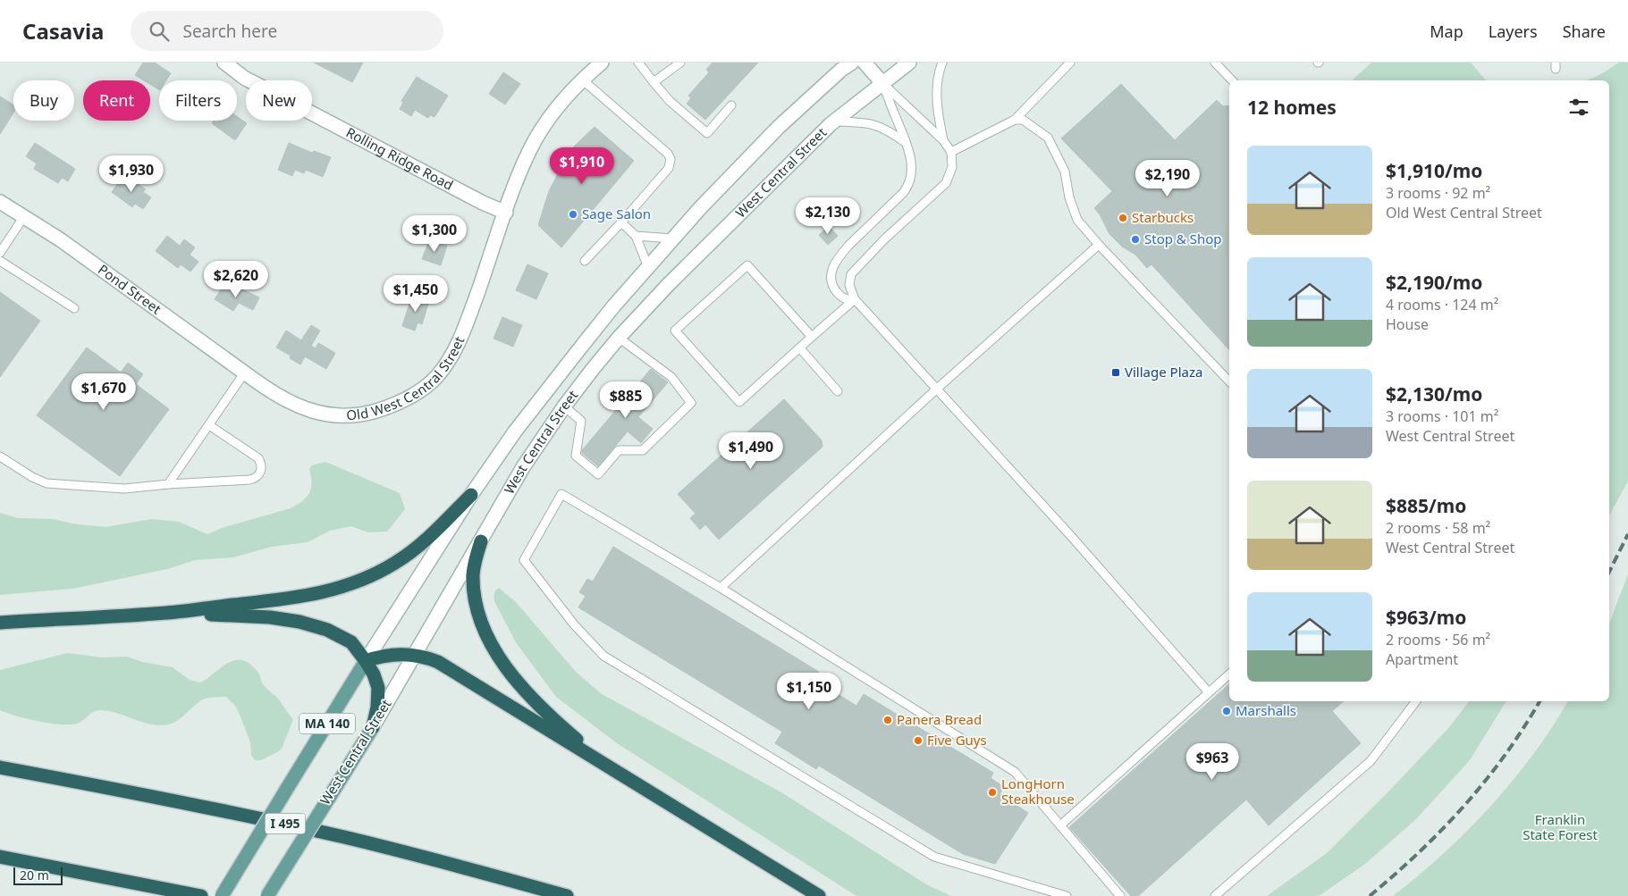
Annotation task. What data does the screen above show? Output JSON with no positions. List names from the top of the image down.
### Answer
{
  "streets": {
    "highway": ["I 495"],
    "main road": [
      "Rolling Ridge Road",
      "West Central Street",
      "Pond Street",
      "Old West Central Street",
      "MA 140"
    ]
  },
  "crossings": [
    ["Rolling Ridge Road", "Old West Central Street"],
    ["Pond Street", "Old West Central Street"]
  ],
  "parks": ["Franklin State Forest"],
  "places": {
    "other": [
      "Sage Salon",
      "Starbucks",
      "Stop & Shop",
      "Marshalls",
      "Panera Bread",
      "Five Guys",
      "LongHorn Steakhouse"
    ],
    "transit": ["Village Plaza"]
  },
  "scale_bar": "20 m",
  "page": {
    "header": "Casavia",
    "search": "Search here",
    "nav": ["Map", "Layers", "Share"],
    "chip": [
      "Buy",
      "Rent",
      "Filters",
      "New"
    ],
    "heading": "12 homes",
    "list": [
      {
        "name": "$1,910/mo",
        "note": "3 rooms · 92 m² · Old West Central Street"
      },
      {
        "name": "$2,190/mo",
        "note": "4 rooms · 124 m² · House"
      },
      {
        "name": "$2,130/mo",
        "note": "3 rooms · 101 m² · West Central Street"
      },
      {
        "name": "$885/mo",
        "note": "2 rooms · 58 m² · West Central Street"
      },
      {
        "name": "$963/mo",
        "note": "2 rooms · 56 m² · Apartment"
      }
    ],
    "price": [
      "$1,910",
      "$1,930",
      "$2,190",
      "$2,130",
      "$1,300",
      "$2,620",
      "$1,450",
      "$1,670",
      "$885",
      "$1,490",
      "$1,150",
      "$963"
    ],
    "scale": "20 m"
  }
}
